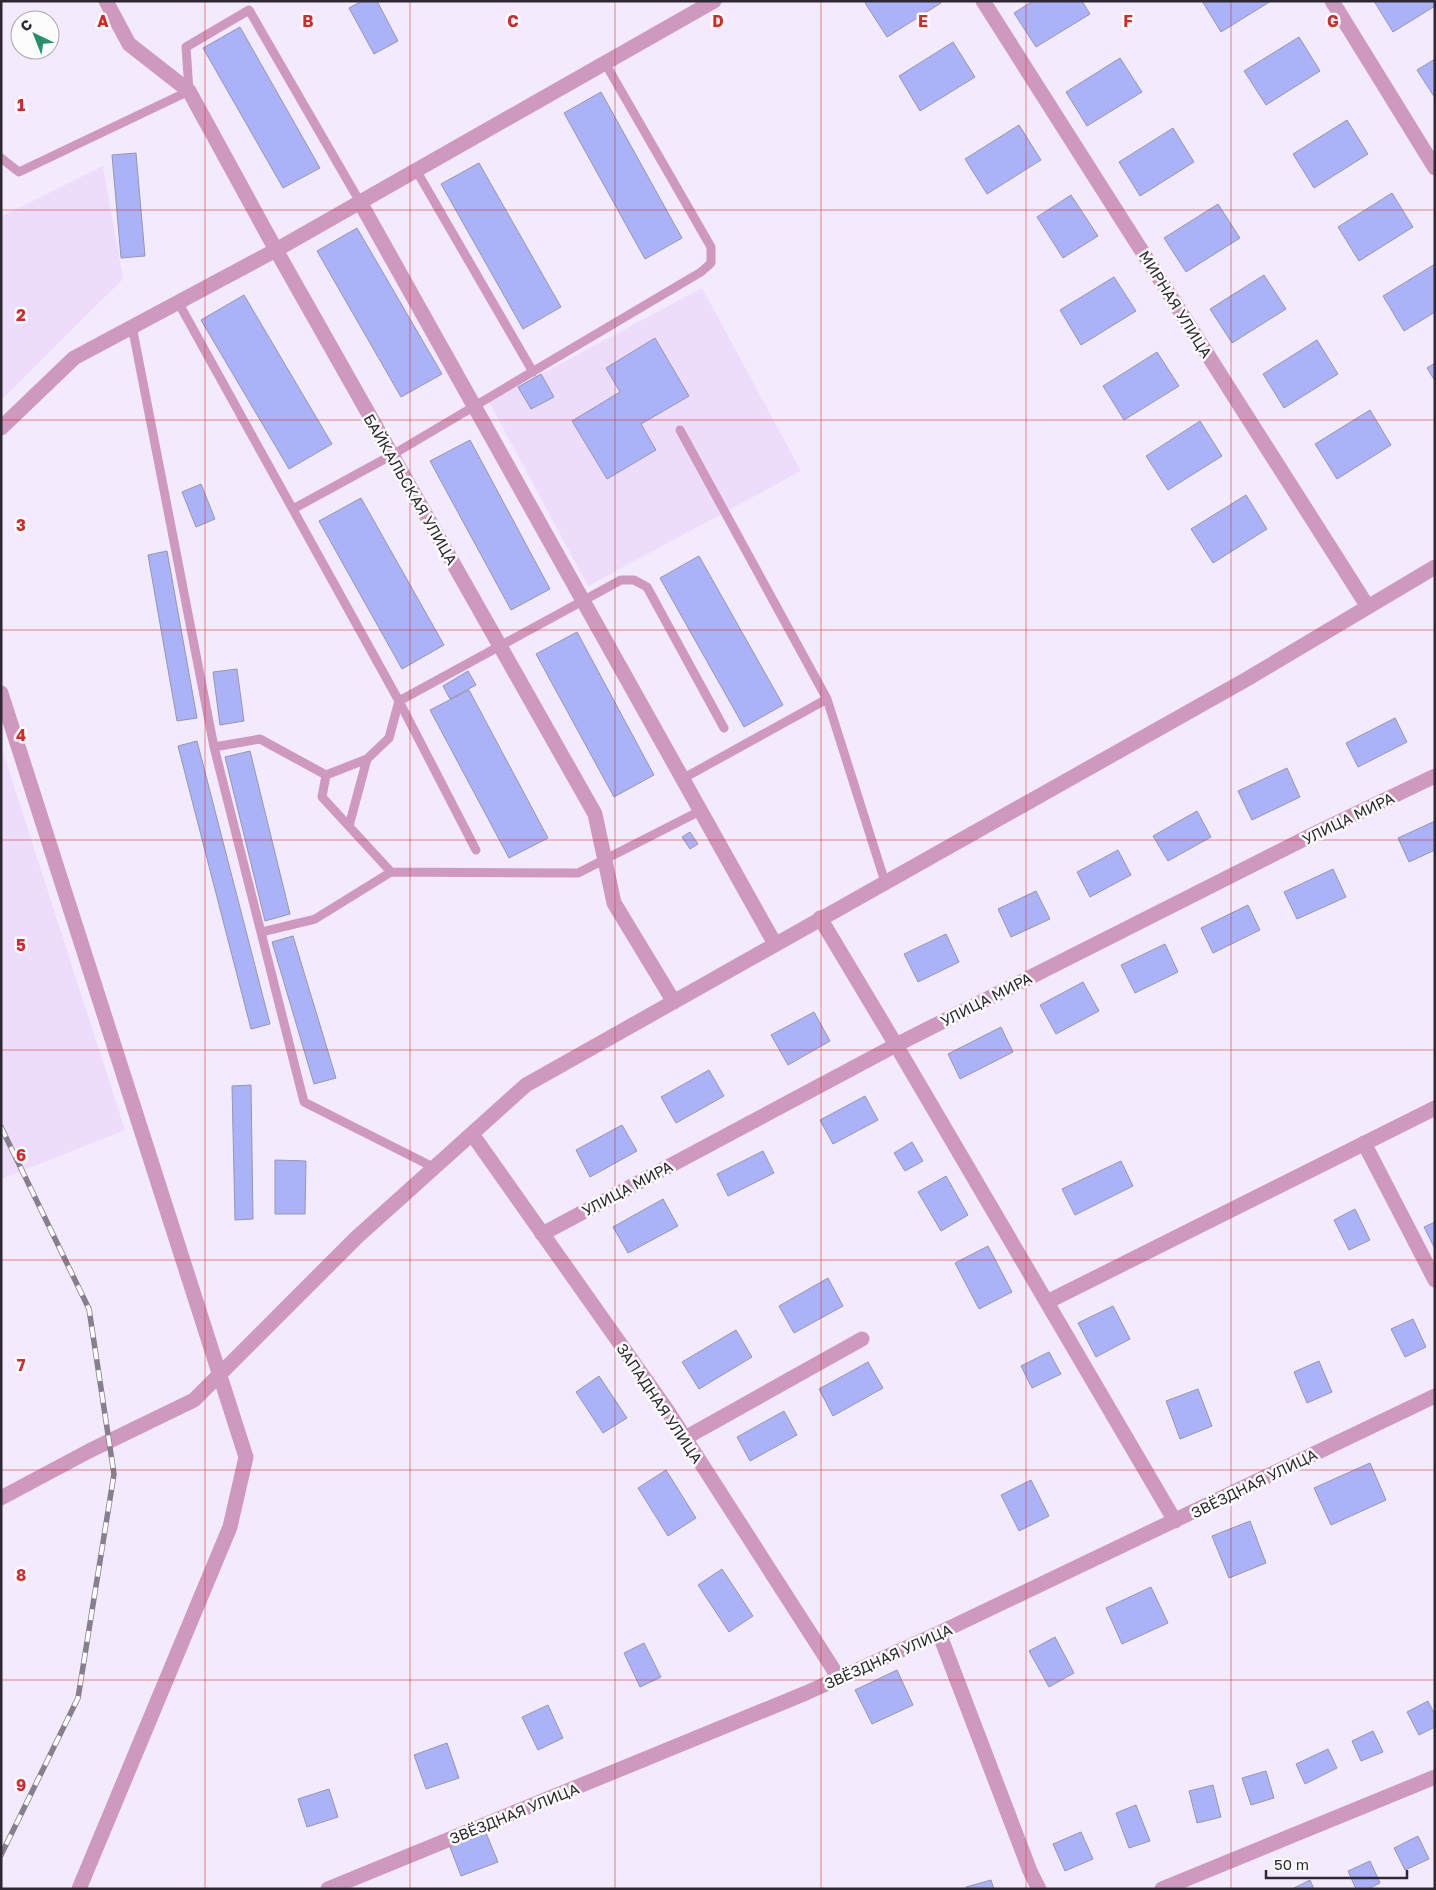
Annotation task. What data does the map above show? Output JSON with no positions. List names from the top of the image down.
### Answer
{
  "streets": {
    "street": [
      "МИРНАЯ УЛИЦА",
      "БАЙКАЛЬСКАЯ УЛИЦА",
      "УЛИЦА МИРА",
      "ЗАПАДНАЯ УЛИЦА",
      "ЗВЁЗДНАЯ УЛИЦА"
    ]
  },
  "crossings": [
    ["УЛИЦА МИРА", "ЗАПАДНАЯ УЛИЦА"],
    ["ЗАПАДНАЯ УЛИЦА", "ЗВЁЗДНАЯ УЛИЦА"]
  ],
  "scale_bar": "50 m",
  "north": "top left",
  "grid": {
    "columns": [
      "A",
      "B",
      "C",
      "D",
      "E",
      "F",
      "G"
    ],
    "rows": [
      "1",
      "2",
      "3",
      "4",
      "5",
      "6",
      "7",
      "8",
      "9"
    ]
  }
}
